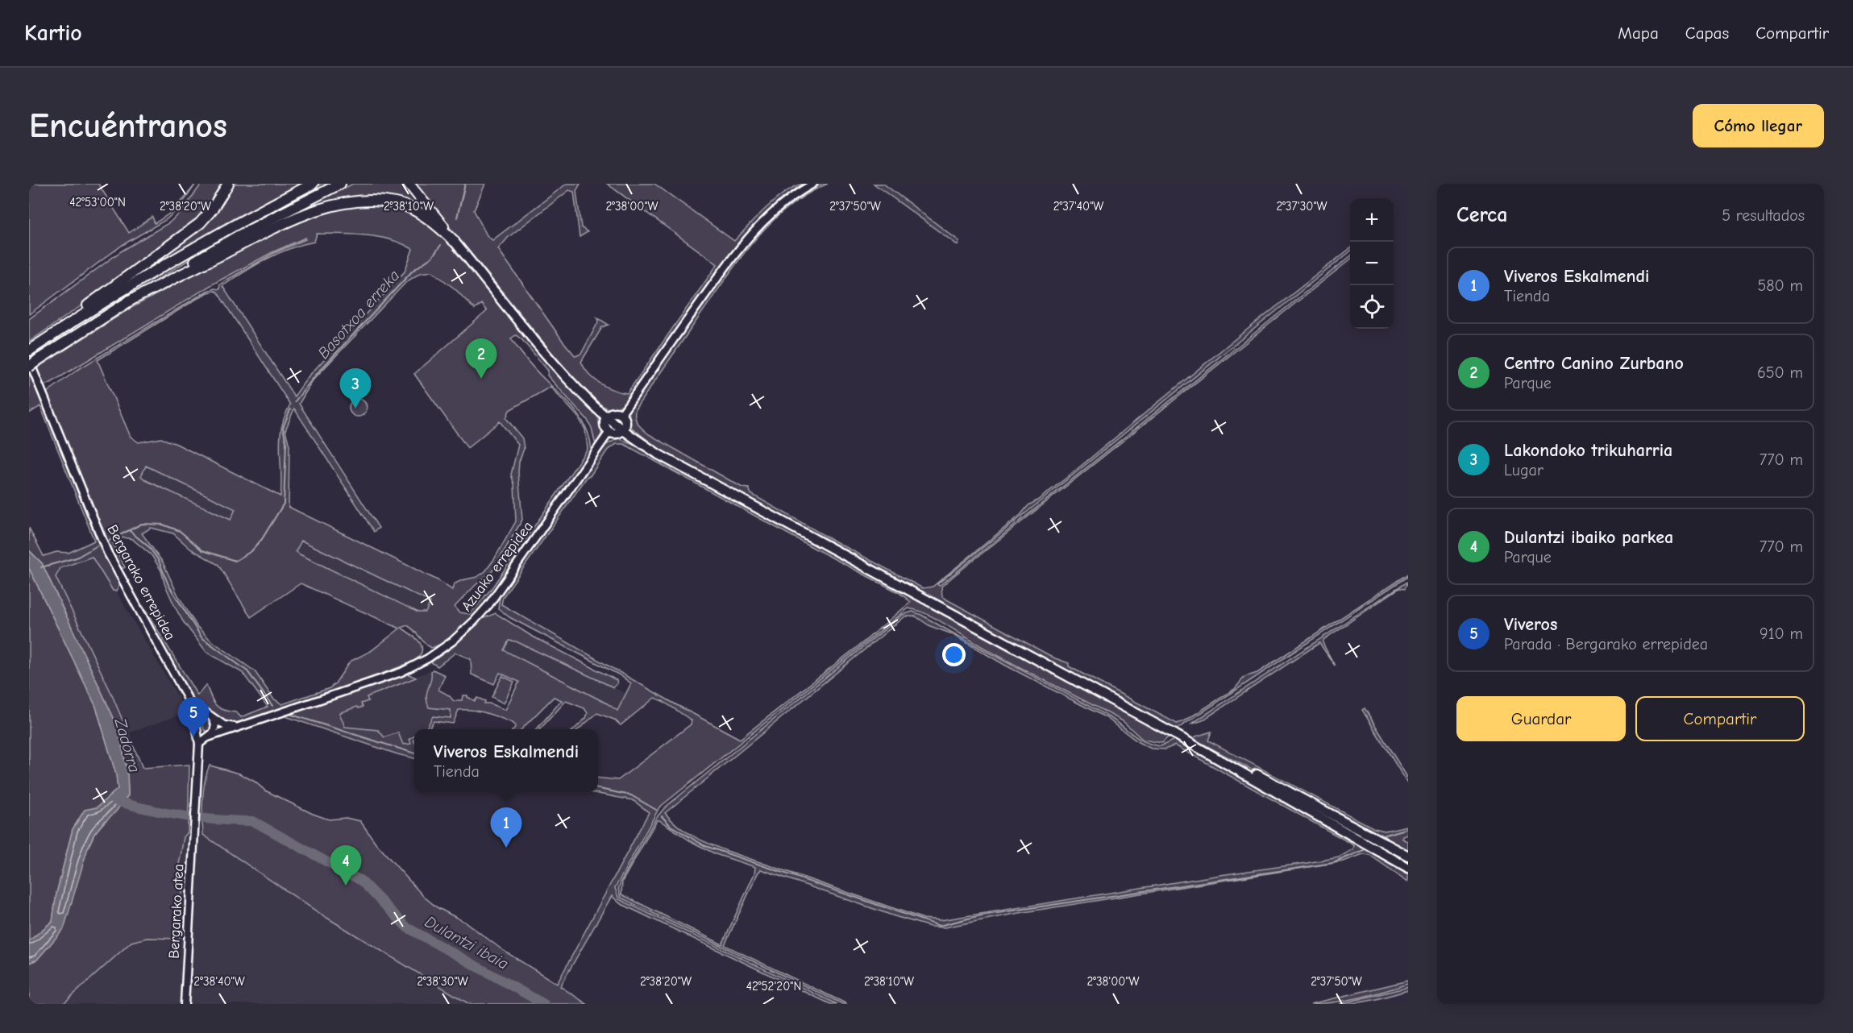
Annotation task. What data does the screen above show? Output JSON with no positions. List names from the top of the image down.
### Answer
{
  "streets": {
    "street": ["Azuako errepidea", "Bergarako errepidea", "Bergarako atea"]
  },
  "crossings": [
    ["Azuako errepidea", "Bergarako errepidea"],
    ["Bergarako errepidea", "Bergarako atea"]
  ],
  "water": ["Basotxoa erreka", "Zadorra", "Dulantzi ibaia"],
  "page": {
    "header": "Kartio",
    "nav": ["Mapa", "Capas", "Compartir"],
    "buttons": [
      "Cómo llegar",
      ["Guardar", "Compartir"]
    ],
    "title": "Encuéntranos",
    "heading": ["Cerca", "5 resultados"],
    "map_buttons": ["+", "−"],
    "list": [
      {
        "mark": "1",
        "name": "Viveros Eskalmendi",
        "note": "Tienda",
        "value": "580 m"
      },
      {
        "mark": "2",
        "name": "Centro Canino Zurbano",
        "note": "Parque",
        "value": "650 m"
      },
      {
        "mark": "3",
        "name": "Lakondoko trikuharria",
        "note": "Lugar",
        "value": "770 m"
      },
      {
        "mark": "4",
        "name": "Dulantzi ibaiko parkea",
        "note": "Parque",
        "value": "770 m"
      },
      {
        "mark": "5",
        "name": "Viveros",
        "note": "Parada · Bergarako errepidea",
        "value": "910 m"
      }
    ],
    "pins": [
      "2",
      "3",
      "5",
      "1",
      "4"
    ],
    "popup": ["Viveros Eskalmendi", "Tienda"]
  },
  "coordinates": [
    "42°53'00\"N",
    "2°38'20\"W",
    "2°38'10\"W",
    "2°38'00\"W",
    "2°37'50\"W",
    "2°37'40\"W",
    "2°37'30\"W",
    "2°38'40\"W",
    "2°38'30\"W",
    "42°52'20\"N"
  ]
}
